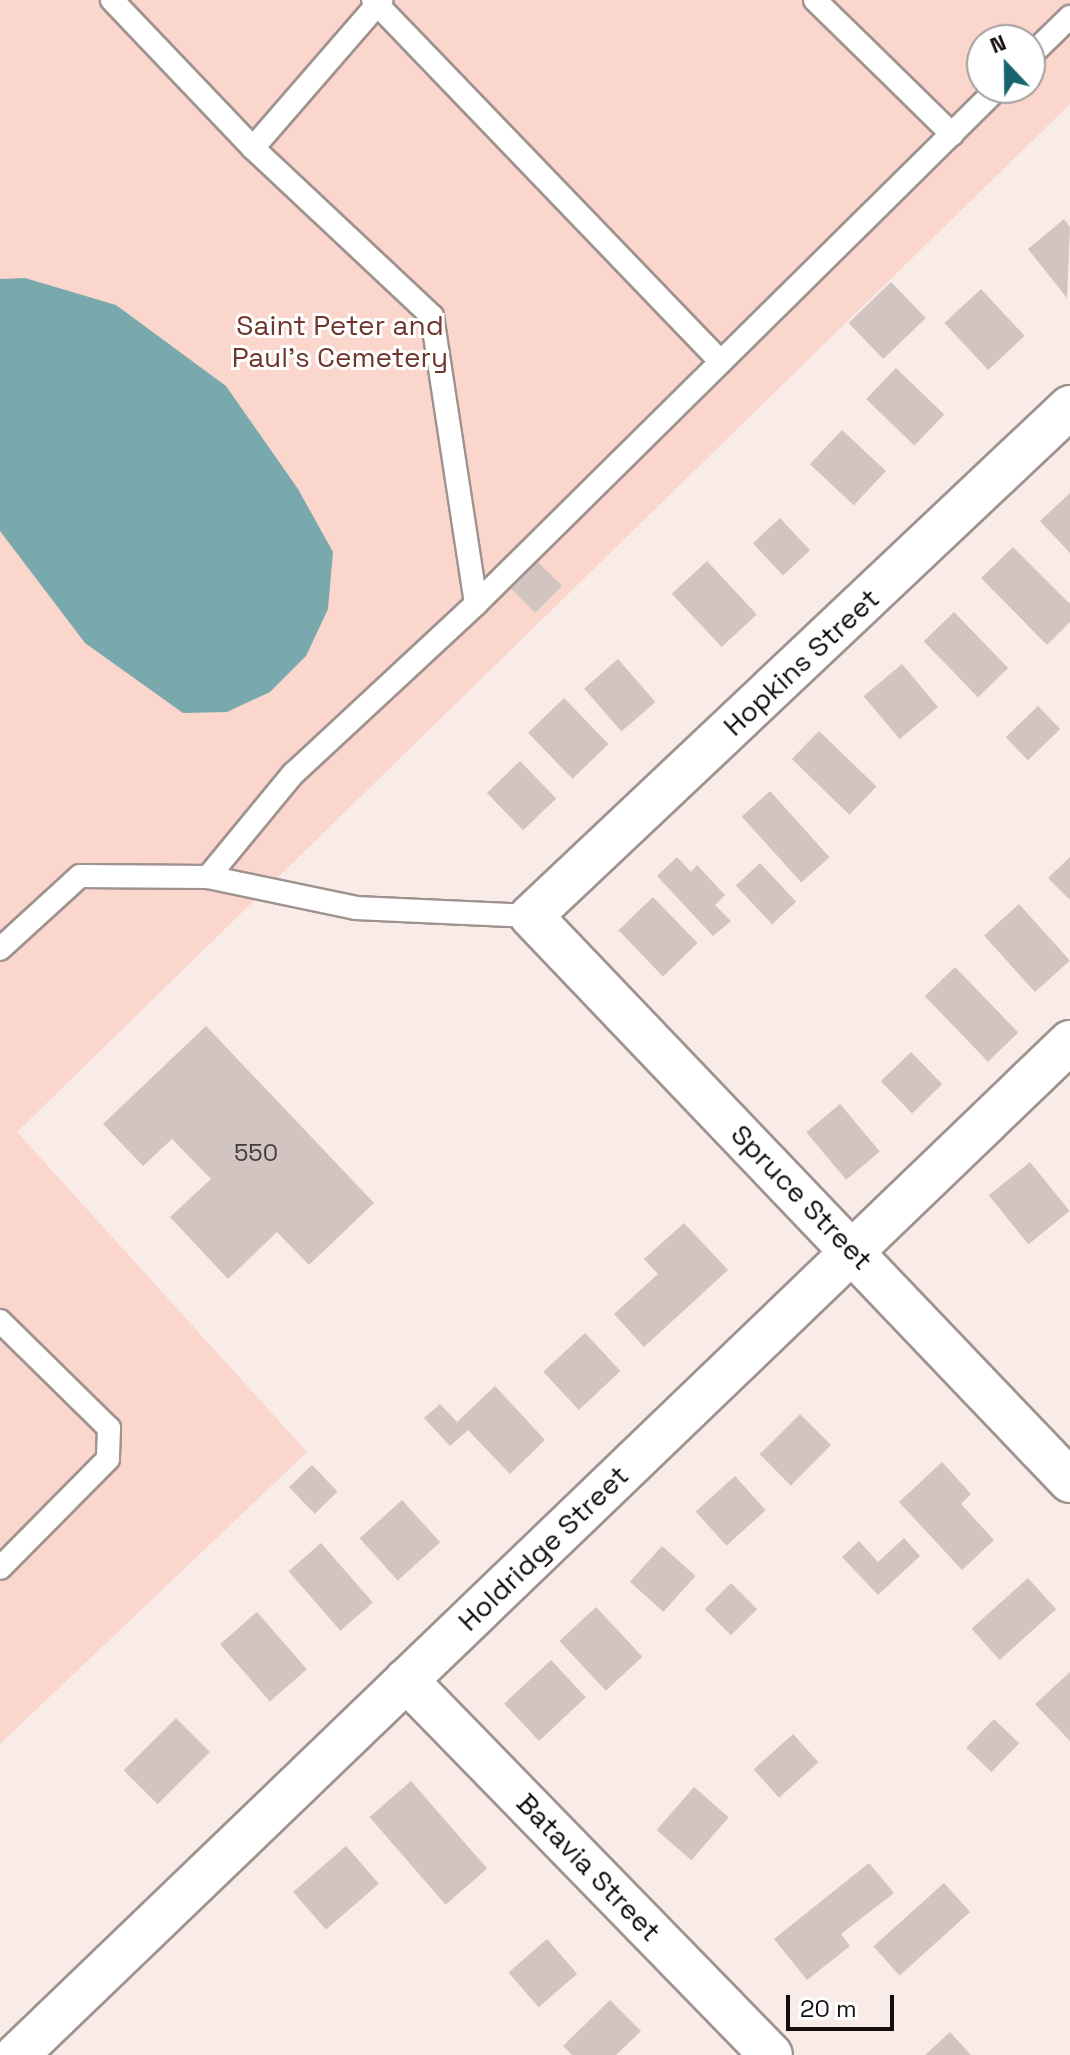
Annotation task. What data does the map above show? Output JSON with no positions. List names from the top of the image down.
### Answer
{
  "streets": {
    "street": [
      "Hopkins Street",
      "Spruce Street",
      "Holdridge Street",
      "Batavia Street"
    ]
  },
  "crossings": [
    ["Hopkins Street", "Spruce Street"],
    ["Spruce Street", "Holdridge Street"],
    ["Holdridge Street", "Batavia Street"]
  ],
  "parks": ["Saint Peter and Paul's Cemetery"],
  "house_numbers": ["550"],
  "scale_bar": "20 m",
  "north": "top"
}
